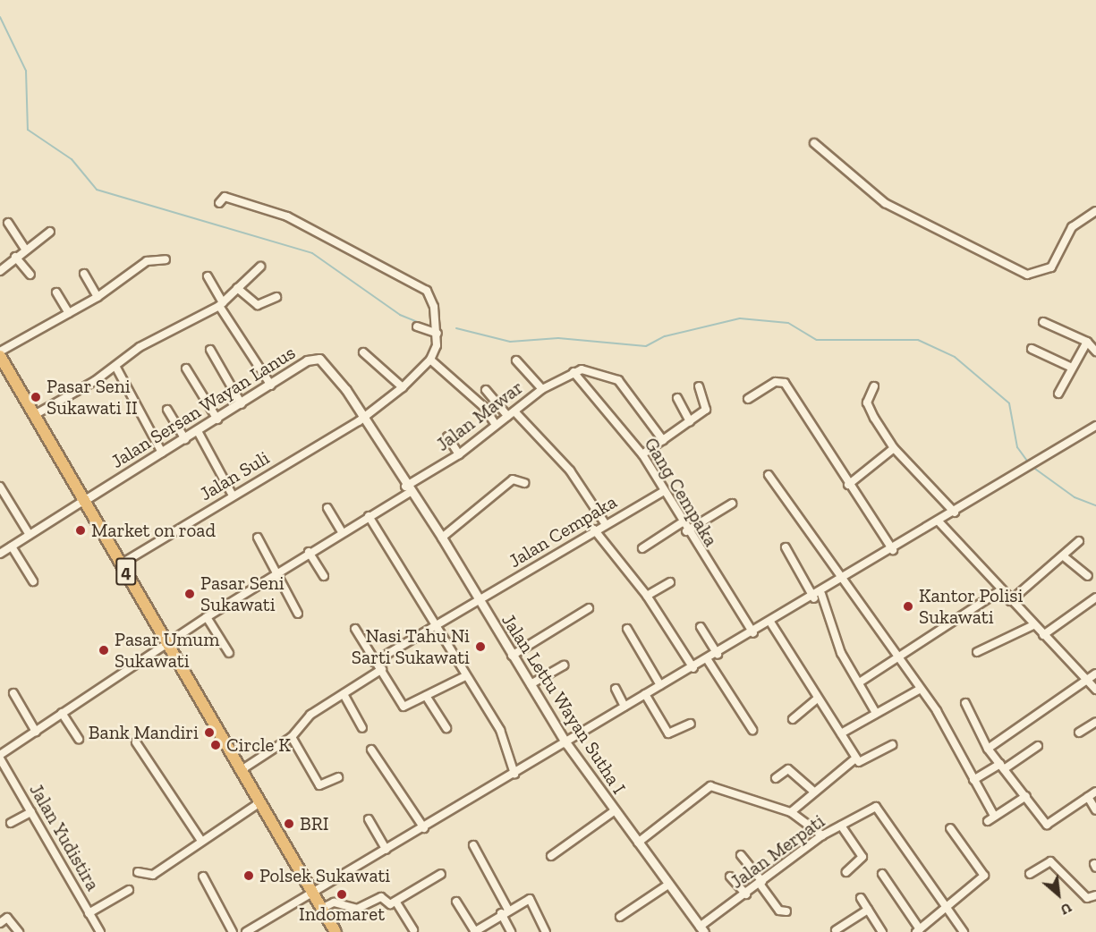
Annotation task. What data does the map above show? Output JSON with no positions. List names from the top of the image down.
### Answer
{
  "streets": {
    "highway": ["4"],
    "street": [
      "Jalan Sersan Wayan Lanus",
      "Jalan Mawar",
      "Jalan Suli",
      "Gang Cempaka",
      "Jalan Cempaka",
      "Jalan Lettu Wayan Sutha I",
      "Jalan Yudistira",
      "Jalan Merpati"
    ]
  },
  "crossings": [
    ["Jalan Sersan Wayan Lanus", "Jalan Mawar"],
    ["Jalan Sersan Wayan Lanus", "Jalan Suli"],
    ["Jalan Sersan Wayan Lanus", "4"],
    ["Jalan Sersan Wayan Lanus", "Jalan Lettu Wayan Sutha I"],
    ["Jalan Mawar", "Gang Cempaka"],
    ["Jalan Mawar", "4"],
    ["Jalan Mawar", "Jalan Lettu Wayan Sutha I"],
    ["Jalan Mawar", "Jalan Yudistira"],
    ["Jalan Suli", "4"],
    ["Gang Cempaka", "Jalan Cempaka"],
    ["Jalan Cempaka", "Jalan Lettu Wayan Sutha I"],
    ["Jalan Lettu Wayan Sutha I", "Jalan Merpati"]
  ],
  "places": [
    "Pasar Seni Sukawati II",
    "Market on road",
    "Pasar Seni Sukawati",
    "Kantor Polisi Sukawati",
    "Nasi Tahu Ni Sarti Sukawati",
    "Pasar Umum Sukawati",
    "Bank Mandiri",
    "Circle K",
    "BRI",
    "Polsek Sukawati",
    "Indomaret"
  ],
  "north": "bottom right"
}
